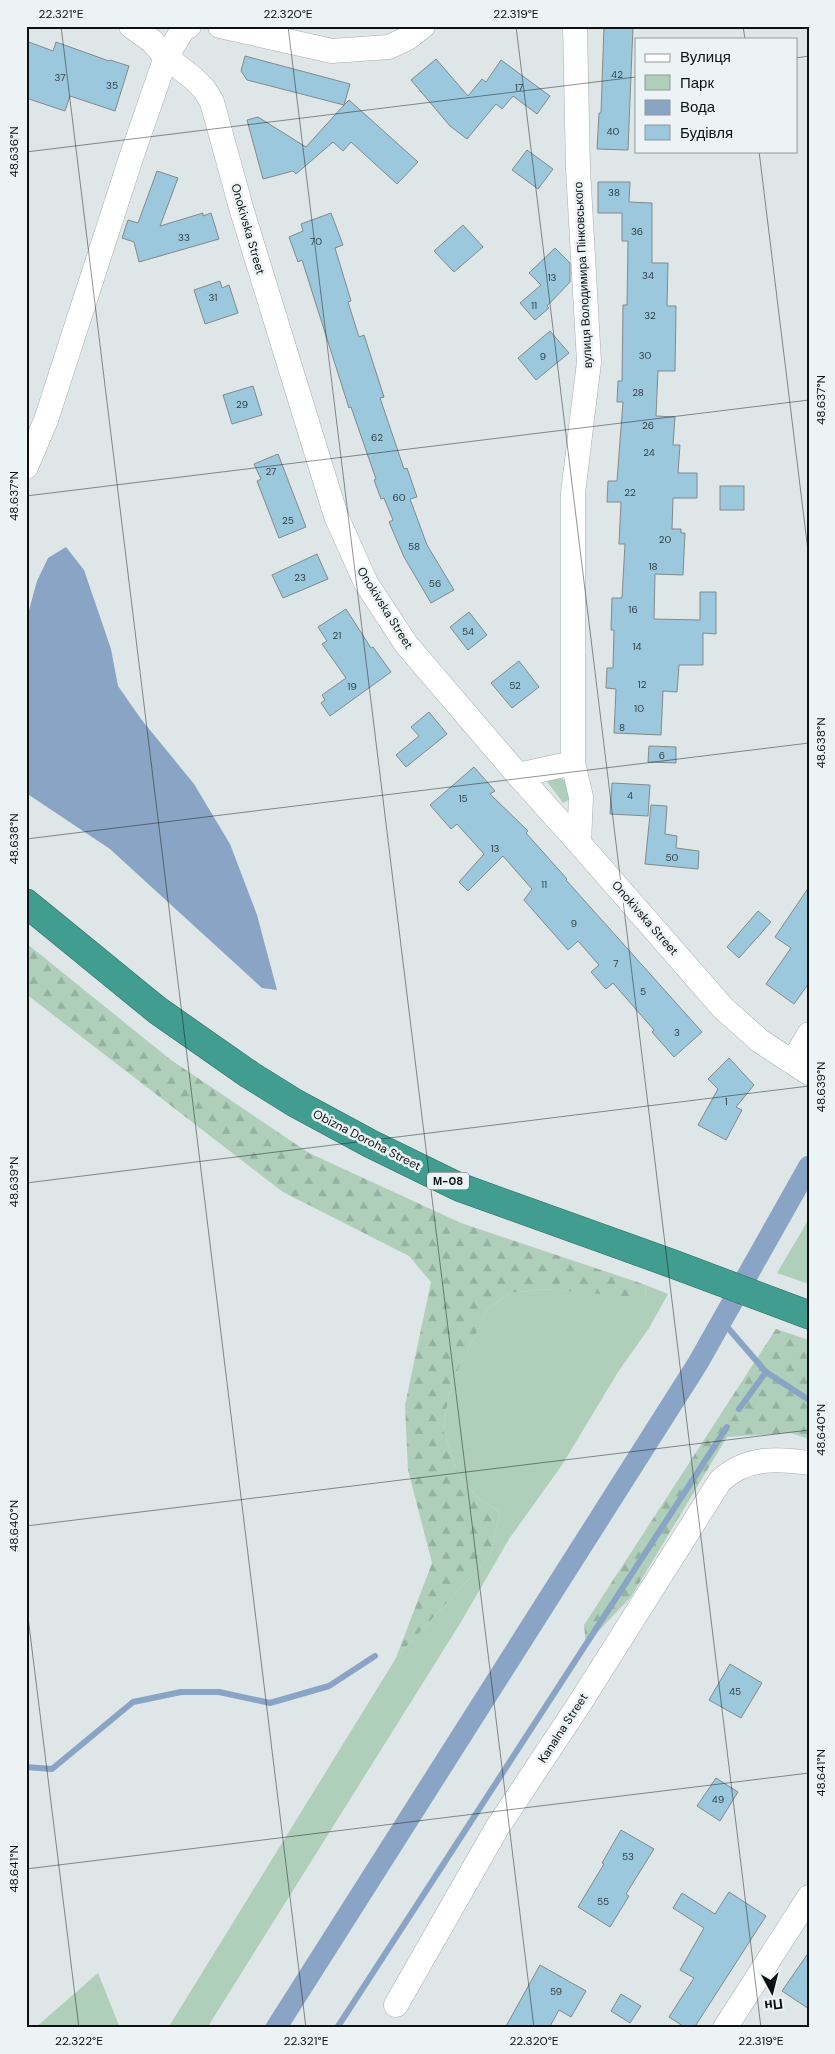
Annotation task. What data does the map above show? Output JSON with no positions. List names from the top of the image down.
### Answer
{
  "streets": {
    "highway": ["Obizna Doroha Street", "М-08"],
    "street": ["Onokivska Street", "вулиця Володимира Пінковського", "Kanalna Street"]
  },
  "crossings": [
    ["Onokivska Street", "вулиця Володимира Пінковського"]
  ],
  "house_numbers": [
    "42",
    "37",
    "35",
    "17",
    "40",
    "38",
    "36",
    "33",
    "70",
    "34",
    "13",
    "31",
    "11",
    "32",
    "30",
    "9",
    "28",
    "29",
    "26",
    "62",
    "24",
    "27",
    "22",
    "60",
    "25",
    "20",
    "58",
    "18",
    "23",
    "56",
    "16",
    "54",
    "21",
    "14",
    "12",
    "52",
    "19",
    "10",
    "8",
    "6",
    "4",
    "15",
    "13",
    "50",
    "11",
    "9",
    "7",
    "5",
    "3",
    "1",
    "45",
    "49",
    "53",
    "55",
    "59"
  ],
  "legend": [
    "Вулиця",
    "Парк",
    "Вода",
    "Будівля"
  ],
  "north": "bottom",
  "coordinates": [
    "22.321°E",
    "22.320°E",
    "22.319°E",
    "48.636°N",
    "48.637°N",
    "48.638°N",
    "48.639°N",
    "48.640°N",
    "48.641°N",
    "22.322°E"
  ]
}
